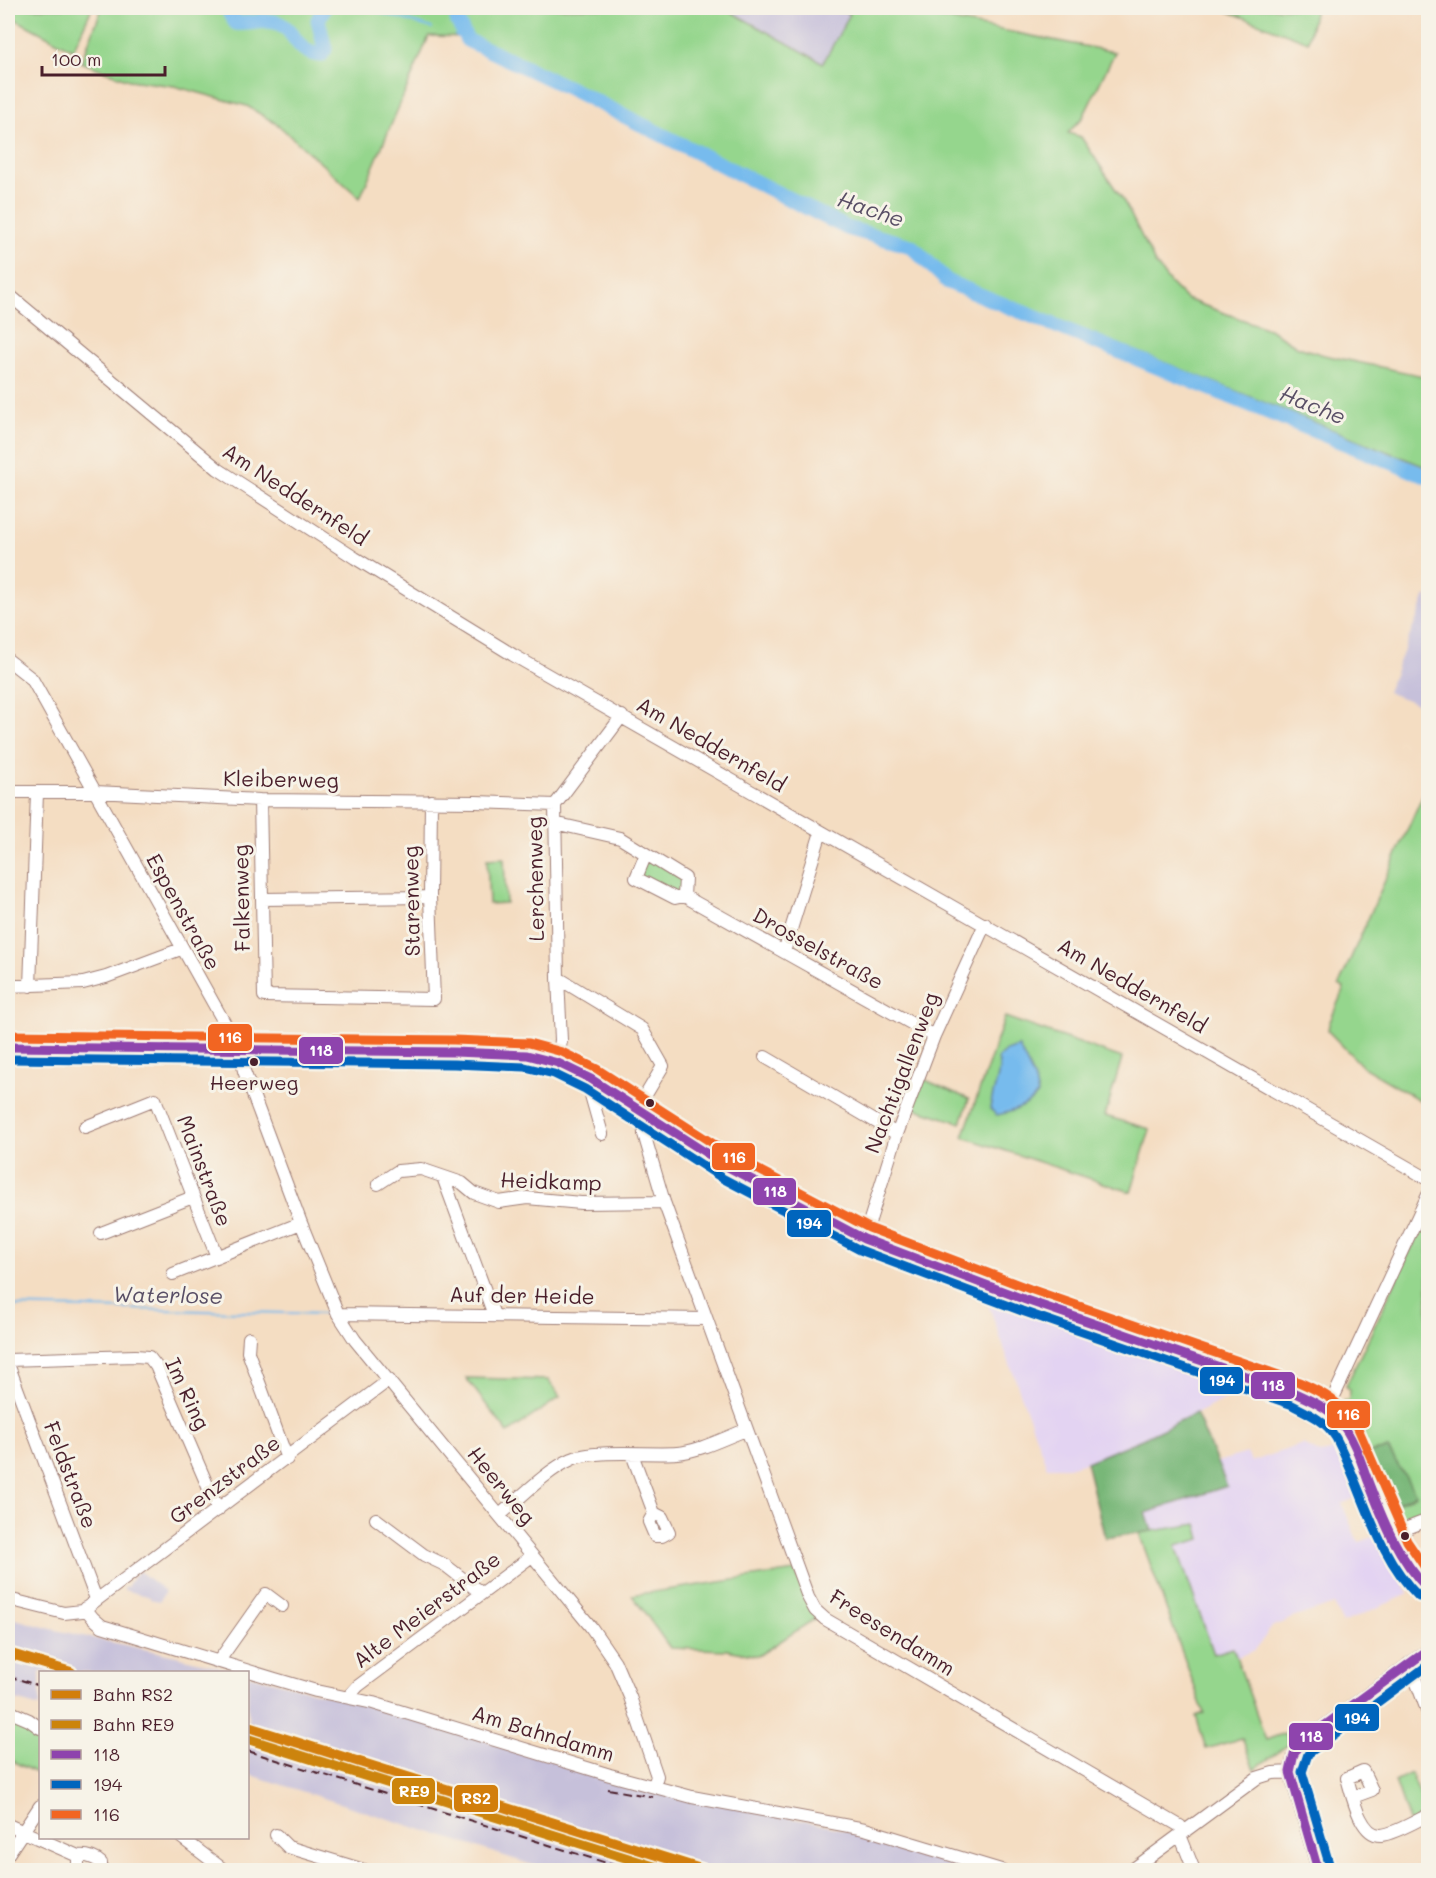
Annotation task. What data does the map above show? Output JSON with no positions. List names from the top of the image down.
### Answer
{
  "streets": {
    "street": [
      "Am Neddernfeld",
      "Kleiberweg",
      "Lerchenweg",
      "Falkenweg",
      "Starenweg",
      "Espenstraße",
      "Drosselstraße",
      "Nachtigallenweg",
      "Mainstraße",
      "Heidkamp",
      "Auf der Heide",
      "Im Ring",
      "Feldstraße",
      "Grenzstraße",
      "Heerweg",
      "Alte Meierstraße",
      "Freesendamm",
      "Am Bahndamm"
    ]
  },
  "crossings": [
    ["Am Neddernfeld", "Lerchenweg"],
    ["Am Neddernfeld", "Nachtigallenweg"],
    ["Kleiberweg", "Lerchenweg"],
    ["Kleiberweg", "Falkenweg"],
    ["Kleiberweg", "Starenweg"],
    ["Kleiberweg", "Espenstraße"],
    ["Falkenweg", "Starenweg"],
    ["Espenstraße", "Heerweg"],
    ["Drosselstraße", "Nachtigallenweg"],
    ["Heidkamp", "Freesendamm"],
    ["Auf der Heide", "Heerweg"],
    ["Auf der Heide", "Freesendamm"],
    ["Im Ring", "Feldstraße"],
    ["Im Ring", "Grenzstraße"],
    ["Feldstraße", "Grenzstraße"],
    ["Grenzstraße", "Heerweg"],
    ["Grenzstraße", "Am Bahndamm"],
    ["Heerweg", "Alte Meierstraße"],
    ["Heerweg", "Am Bahndamm"],
    ["Alte Meierstraße", "Am Bahndamm"]
  ],
  "water": ["Hache", "Waterlose"],
  "places": ["Heerweg"],
  "lines": [
    "transit line 116",
    "transit line 118",
    "transit line 194",
    "rail line RS2",
    "rail line RE9"
  ],
  "legend": [
    "Bahn RS2",
    "Bahn RE9",
    "118",
    "194",
    "116"
  ],
  "scale_bar": "100 m"
}
